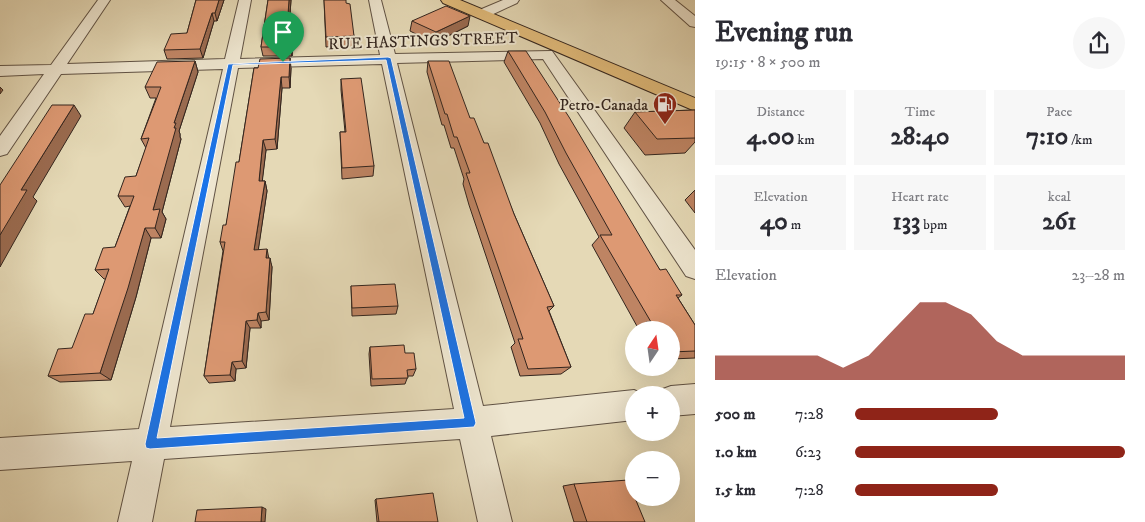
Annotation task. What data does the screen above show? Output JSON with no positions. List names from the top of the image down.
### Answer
{
  "streets": {
    "street": ["RUE HASTINGS STREET"]
  },
  "places": {
    "fuel station": ["Petro-Canada"]
  },
  "north": "top",
  "page": {
    "heading": ["Evening run", "19:15 · 8 × 500 m"],
    "stats": [
      ["Distance", "4.00 km"],
      ["Time", "28:40"],
      ["Pace", "7:10 /km"],
      ["Elevation", "40 m"],
      ["Heart rate", "133 bpm"],
      ["kcal", "261"]
    ],
    "chart": ["Elevation", "23–28 m"],
    "map_buttons": ["+", "−"],
    "list": [
      {
        "name": "500 m",
        "note": "7:28"
      },
      {
        "name": "1.0 km",
        "note": "6:23"
      },
      {
        "name": "1.5 km",
        "note": "7:28"
      }
    ]
  }
}
